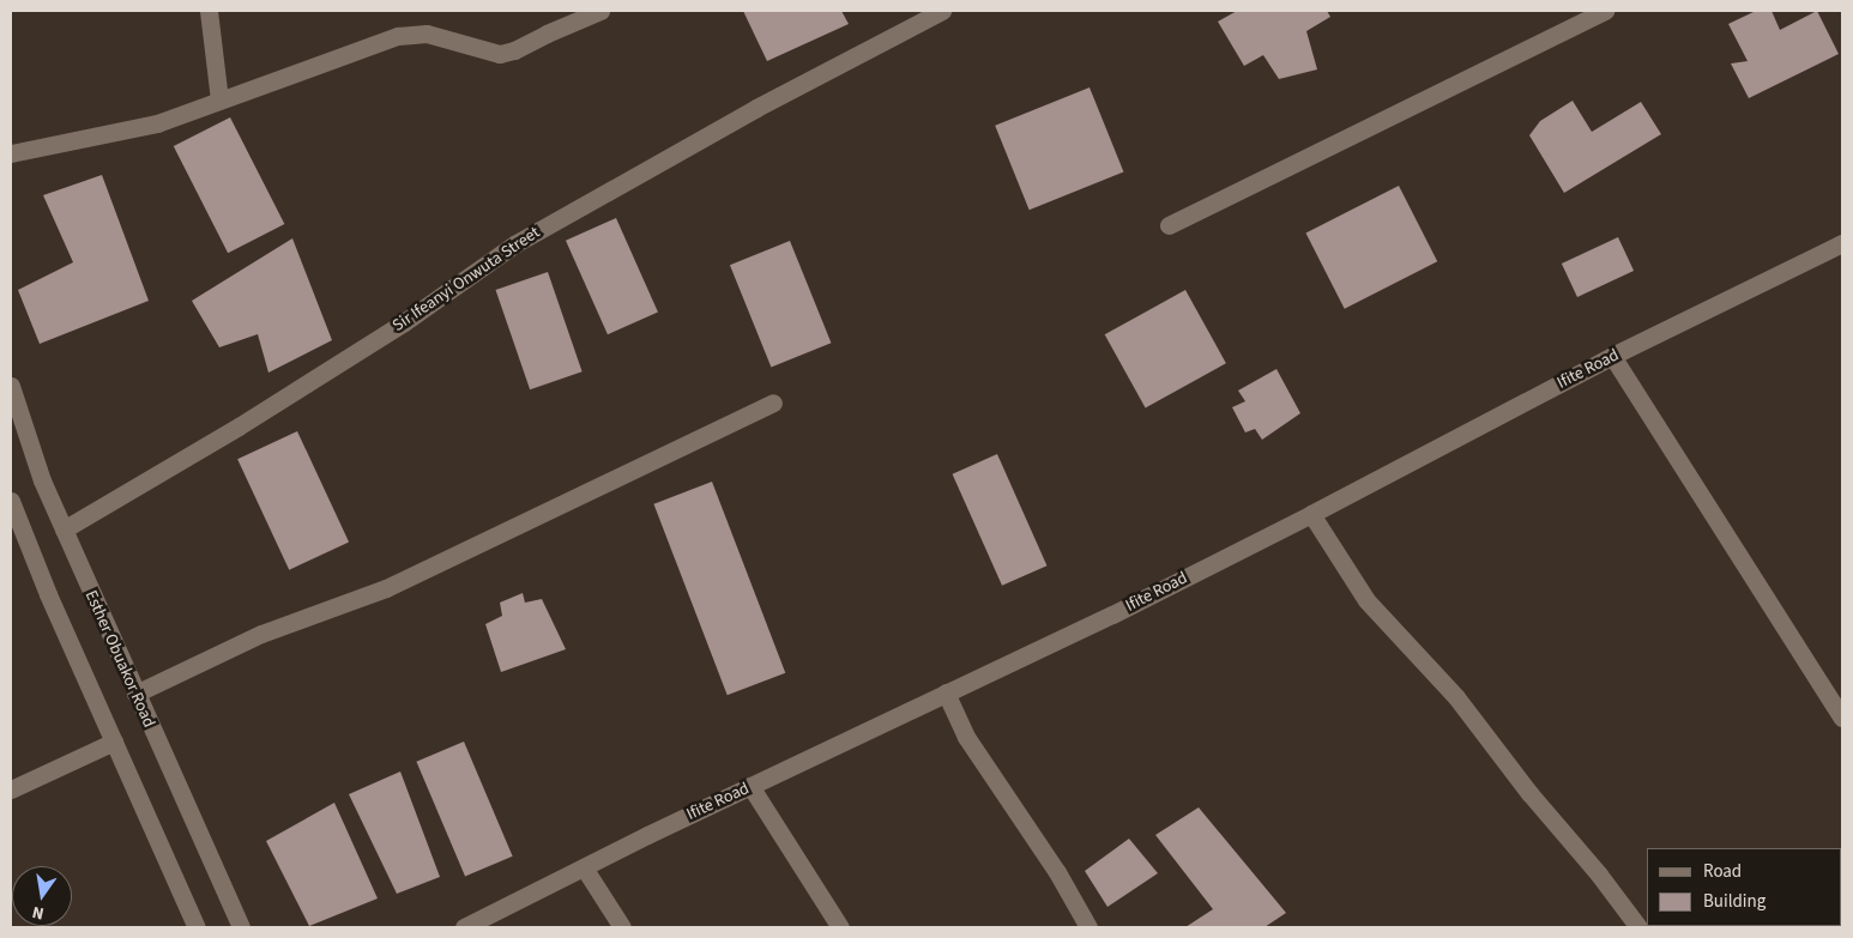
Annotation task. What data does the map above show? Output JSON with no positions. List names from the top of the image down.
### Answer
{
  "streets": {
    "street": ["Sir Ifeanyi Onwuta Street", "Ifite Road", "Esther Obuakor Road"]
  },
  "crossings": [
    ["Sir Ifeanyi Onwuta Street", "Esther Obuakor Road"]
  ],
  "legend": ["Road", "Building"],
  "north": "bottom"
}
